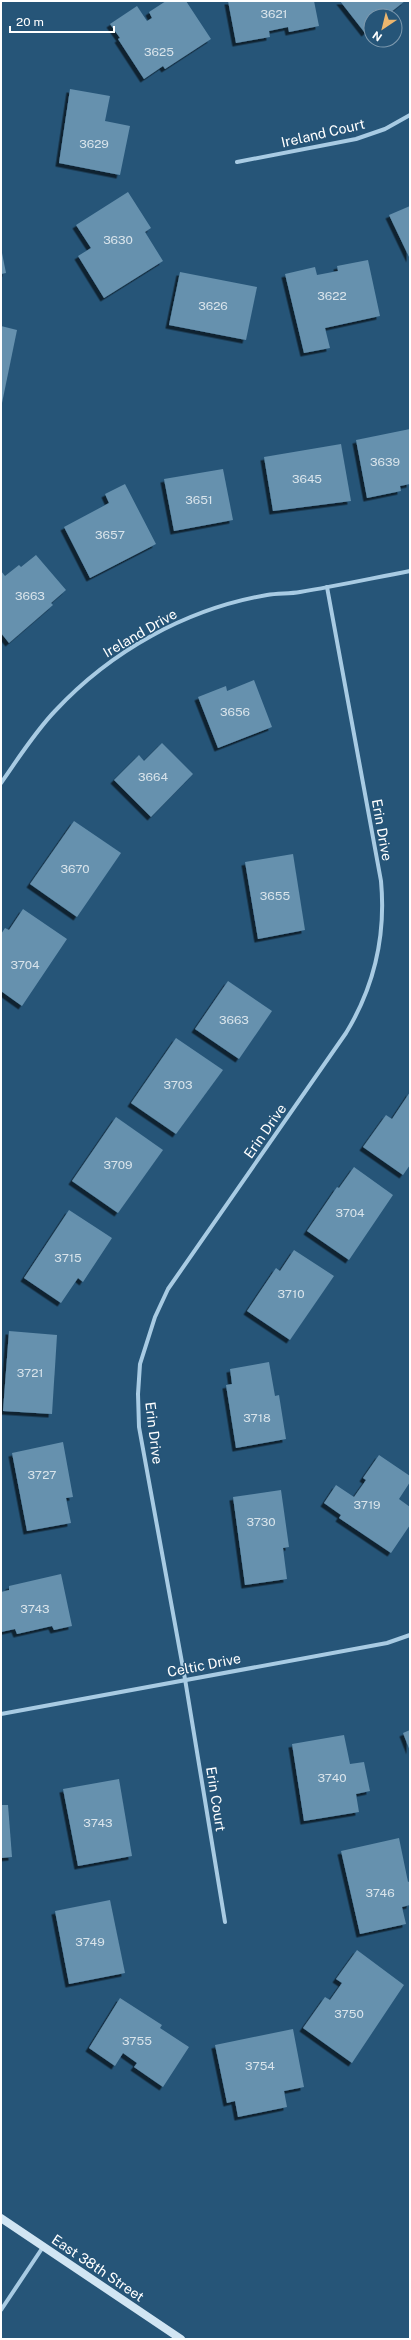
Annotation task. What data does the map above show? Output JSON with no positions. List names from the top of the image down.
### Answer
{
  "streets": {
    "main road": ["East 38th Street"],
    "street": [
      "Ireland Court",
      "Ireland Drive",
      "Erin Drive",
      "Celtic Drive",
      "Erin Court"
    ]
  },
  "crossings": [
    ["Ireland Drive", "Erin Drive"],
    ["Erin Drive", "Celtic Drive"],
    ["Erin Drive", "Erin Court"],
    ["Celtic Drive", "Erin Court"]
  ],
  "house_numbers": [
    "3621",
    "3625",
    "3629",
    "3630",
    "3622",
    "3626",
    "3639",
    "3645",
    "3651",
    "3657",
    "3663",
    "3656",
    "3664",
    "3670",
    "3655",
    "3704",
    "3663",
    "3703",
    "3709",
    "3704",
    "3715",
    "3710",
    "3721",
    "3718",
    "3727",
    "3719",
    "3730",
    "3743",
    "3740",
    "3743",
    "3746",
    "3749",
    "3750",
    "3755",
    "3754"
  ],
  "scale_bar": "20 m",
  "north": "bottom left"
}
